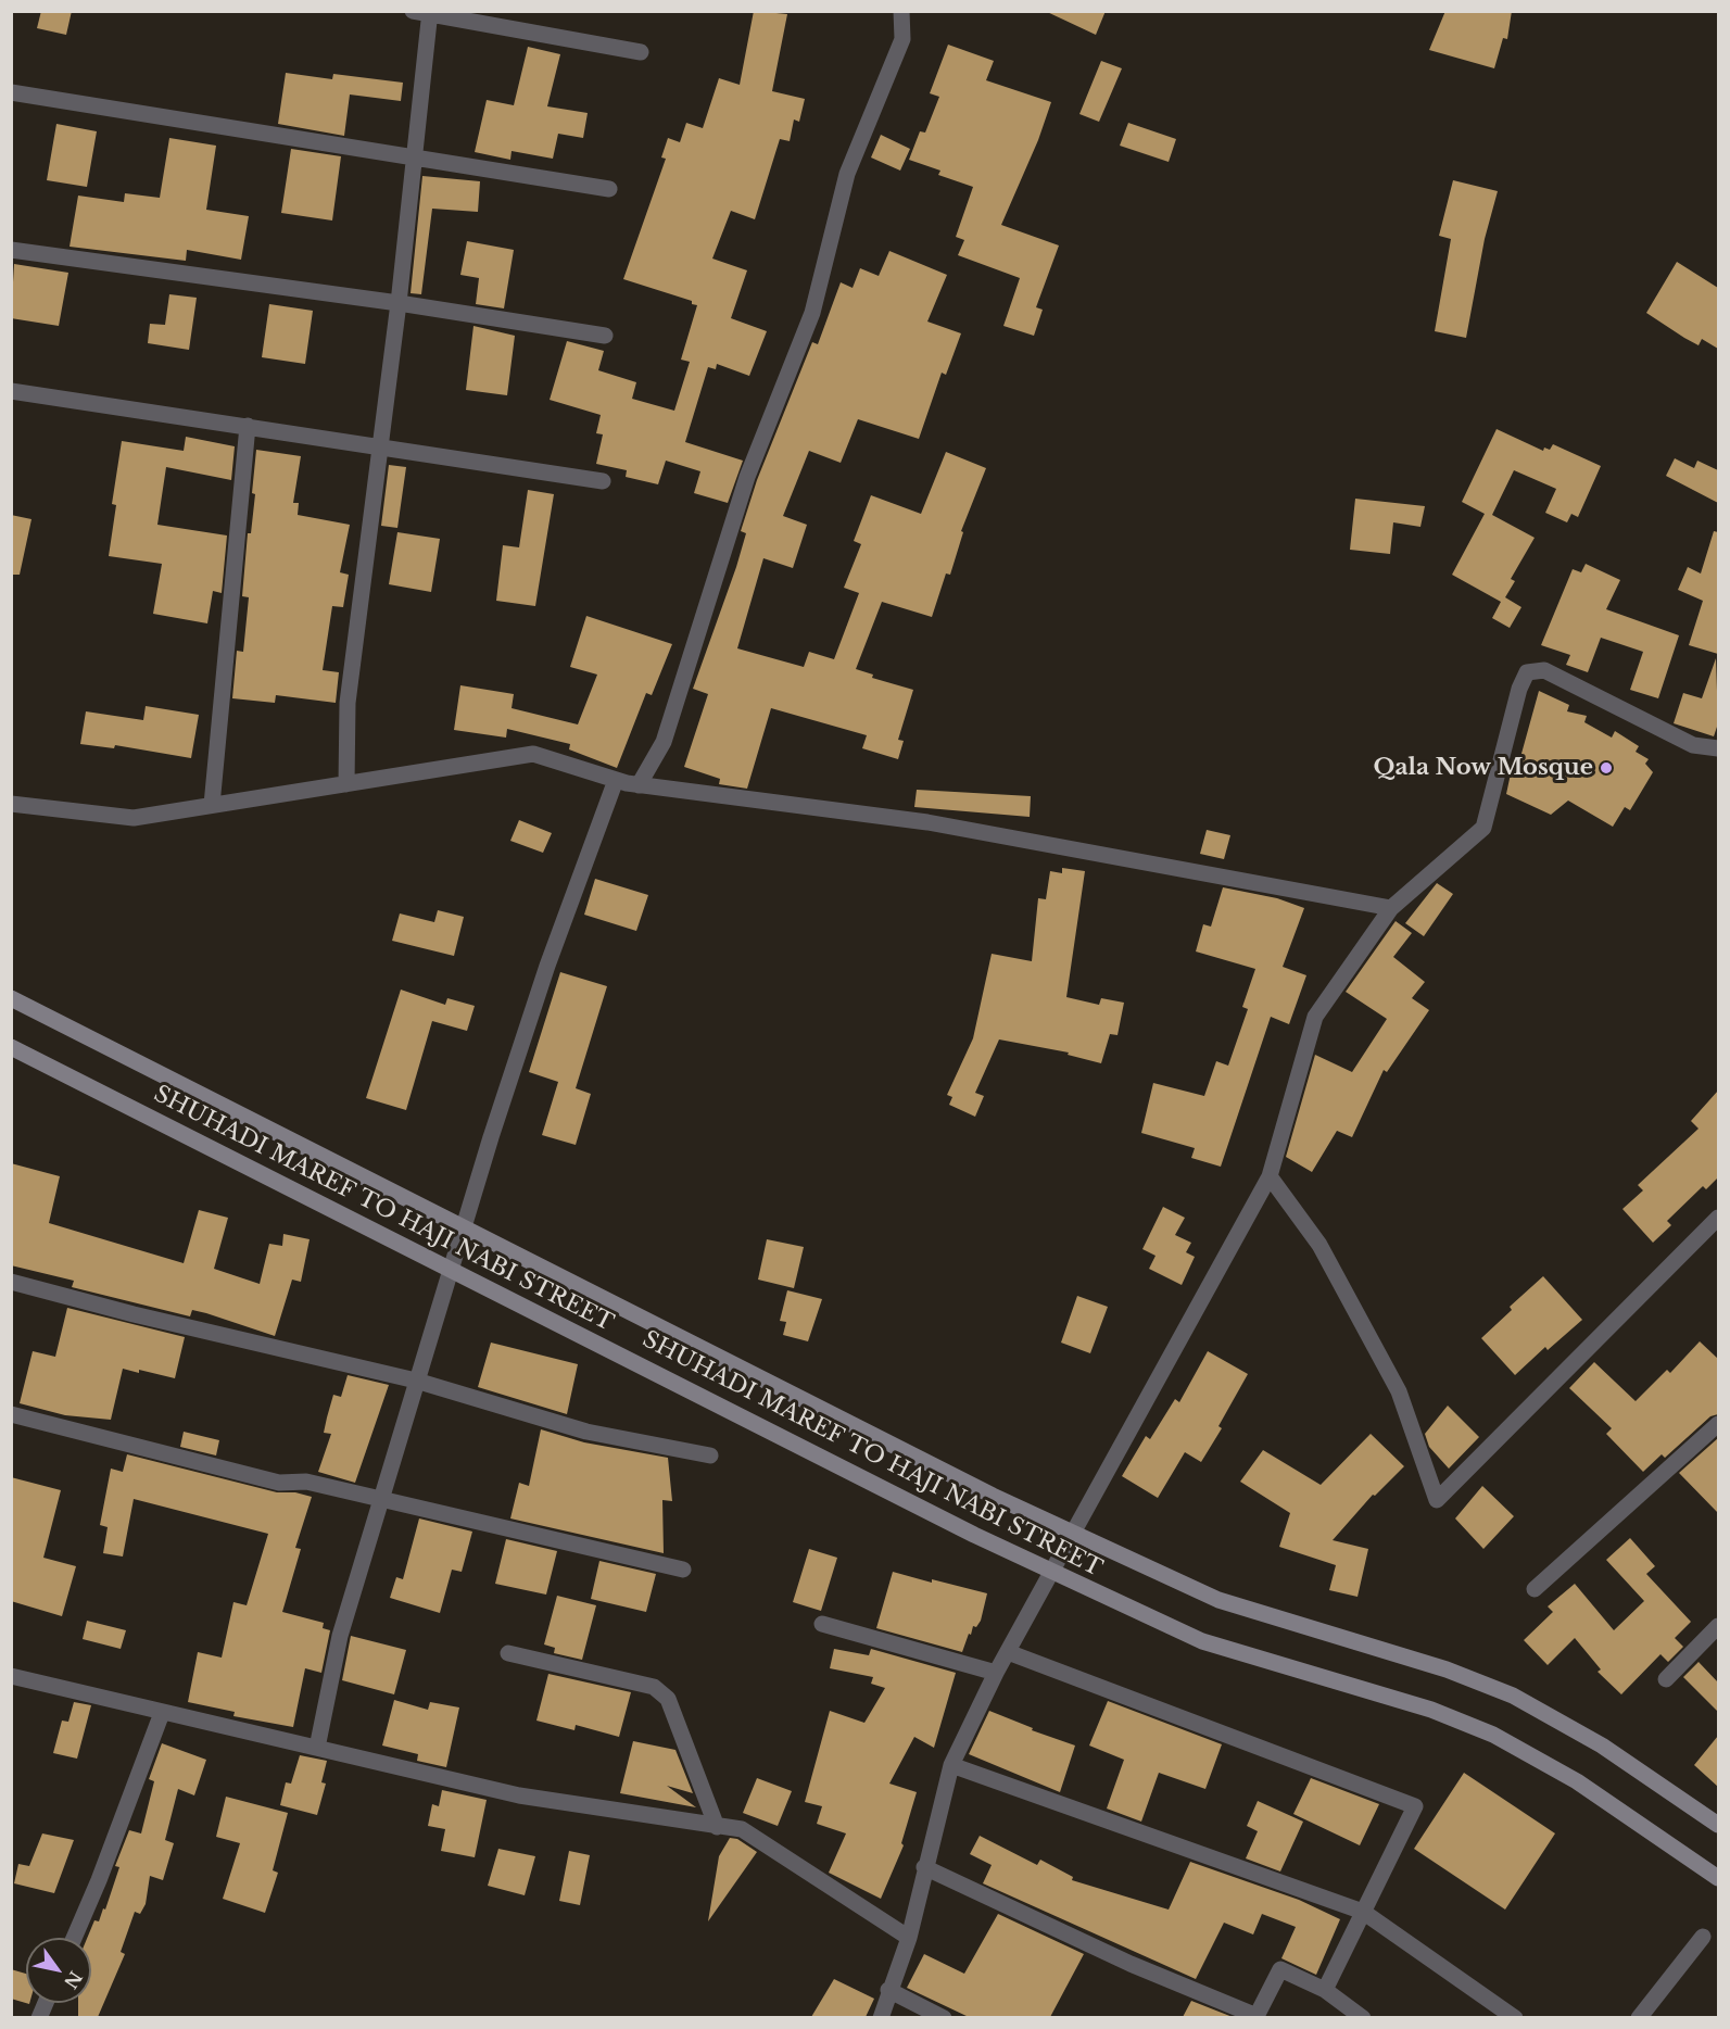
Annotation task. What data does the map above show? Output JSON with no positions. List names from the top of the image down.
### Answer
{
  "streets": {
    "main road": ["SHUHADI MAREF TO HAJI NABI STREET"]
  },
  "places": ["Qala Now Mosque"],
  "north": "bottom right"
}
